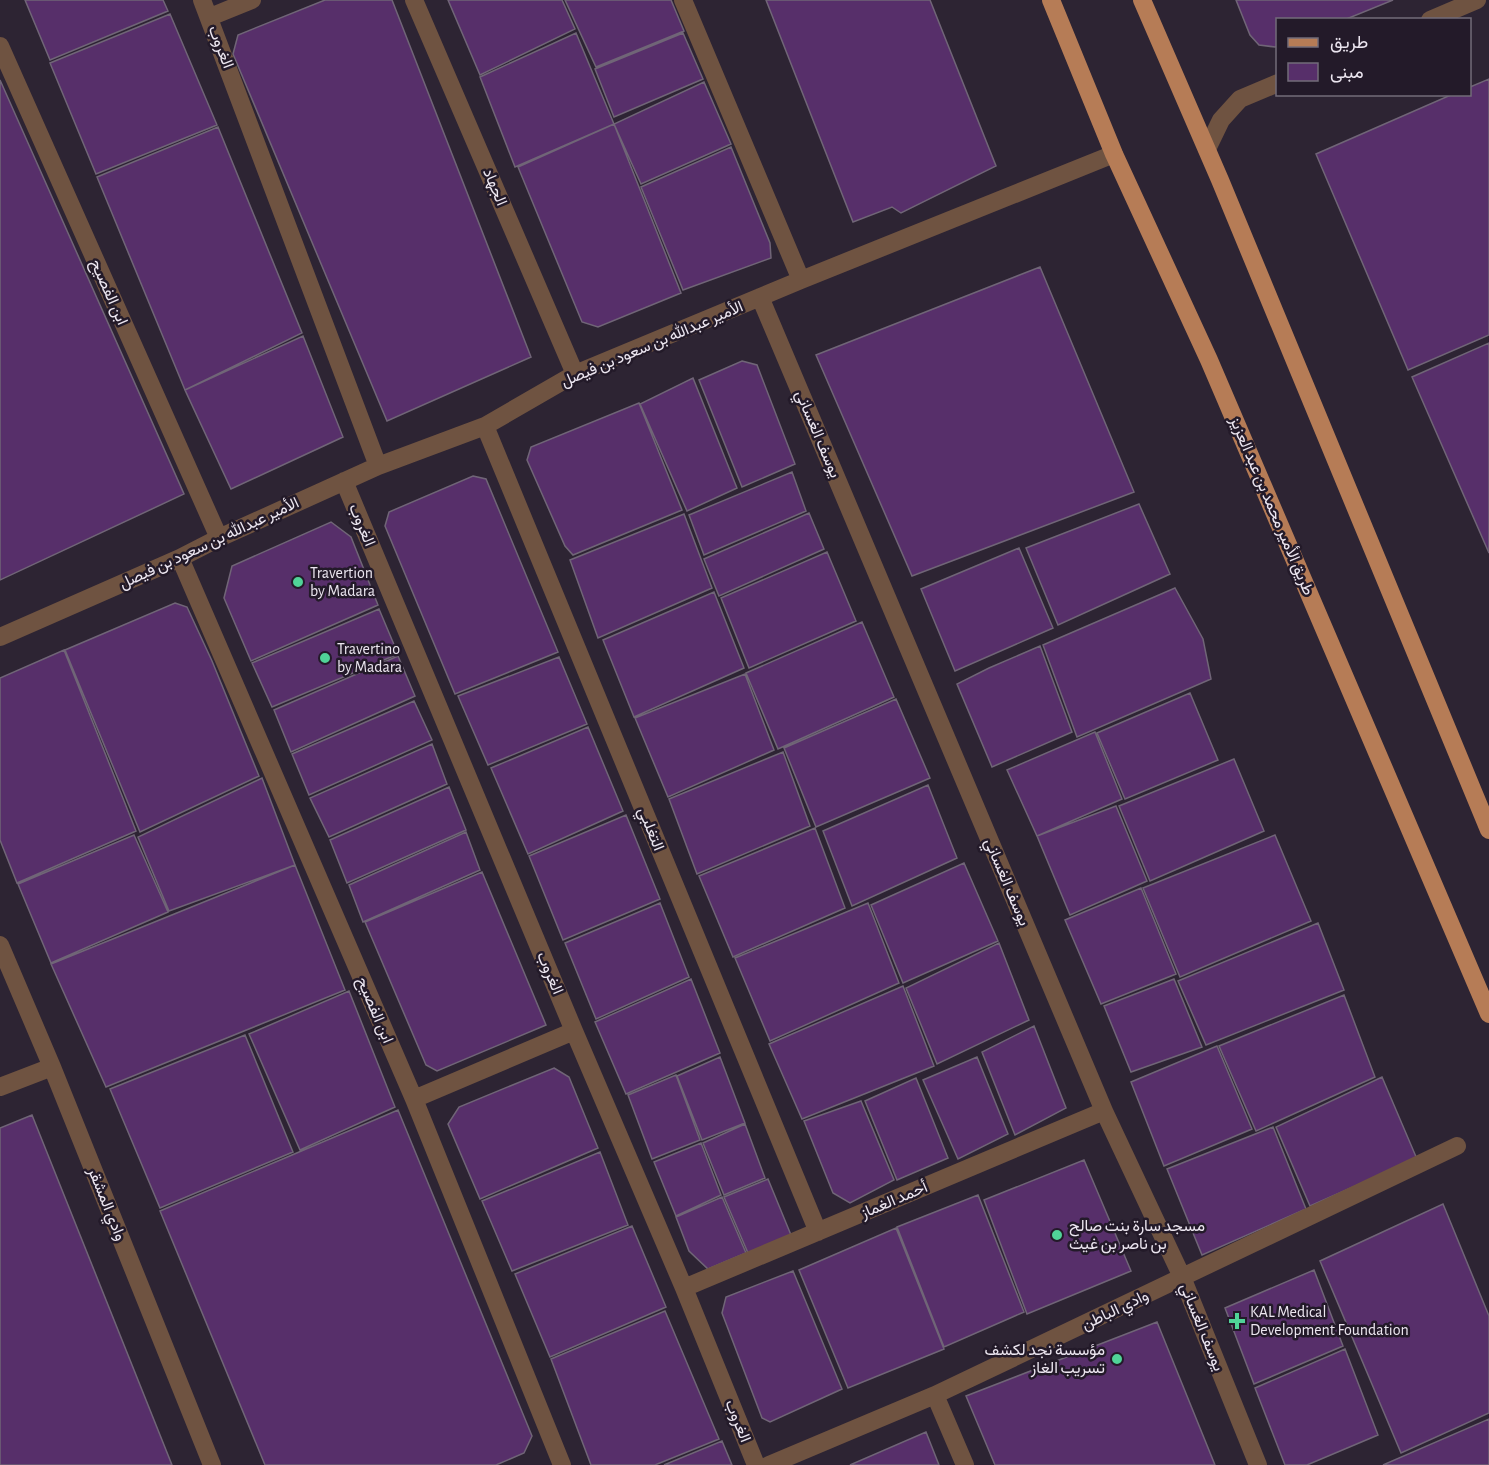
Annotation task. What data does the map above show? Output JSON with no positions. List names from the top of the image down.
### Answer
{
  "streets": {
    "main road": ["طريق الأمير محمد بن عبد العزيز"],
    "street": [
      "الغروب",
      "الجهاد",
      "ابن الفصيح",
      "الأمير عبدالله بن سعود بن فيصل",
      "يوسف الغساني",
      "التغلبي",
      "أحمد الغماز",
      "وادي المشقر",
      "وادي الباطن"
    ]
  },
  "crossings": [
    ["الغروب", "الأمير عبدالله بن سعود بن فيصل"],
    ["الغروب", "أحمد الغماز"],
    ["الجهاد", "الأمير عبدالله بن سعود بن فيصل"],
    ["ابن الفصيح", "الأمير عبدالله بن سعود بن فيصل"],
    ["الأمير عبدالله بن سعود بن فيصل", "يوسف الغساني"],
    ["الأمير عبدالله بن سعود بن فيصل", "طريق الأمير محمد بن عبد العزيز"],
    ["الأمير عبدالله بن سعود بن فيصل", "التغلبي"],
    ["يوسف الغساني", "أحمد الغماز"],
    ["يوسف الغساني", "وادي الباطن"],
    ["التغلبي", "أحمد الغماز"]
  ],
  "places": {
    "other": [
      "Travertion by Madara",
      "Travertino by Madara",
      "مسجد سارة بنت صالح بن ناصر بن غيث",
      "مؤسسة نجد لكشف تسريب الغاز"
    ],
    "health": ["KAL Medical Development Foundation"]
  },
  "legend": ["طريق", "مبنى"]
}
